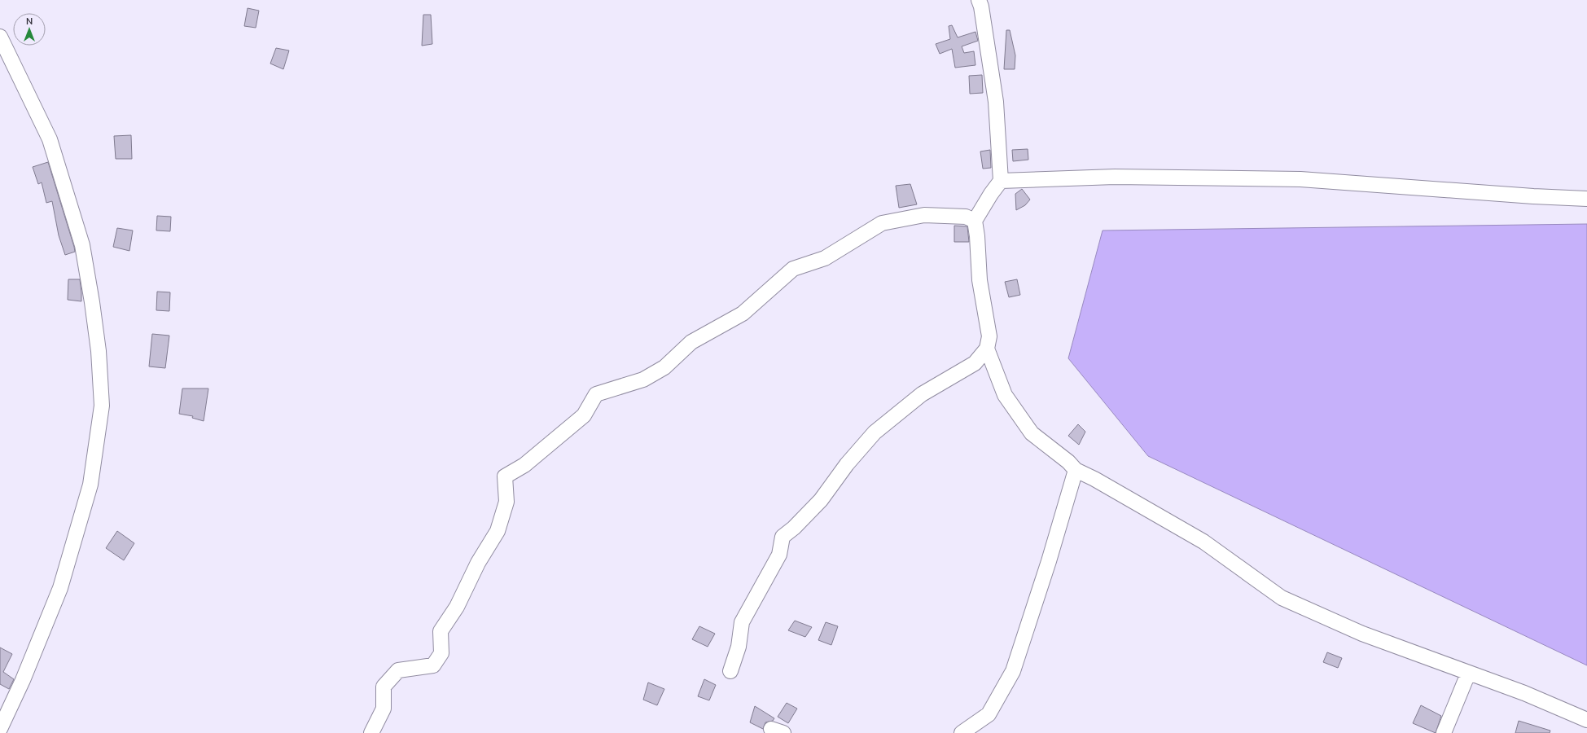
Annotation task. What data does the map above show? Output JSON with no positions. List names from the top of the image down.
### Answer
{
  "north": "top"
}
